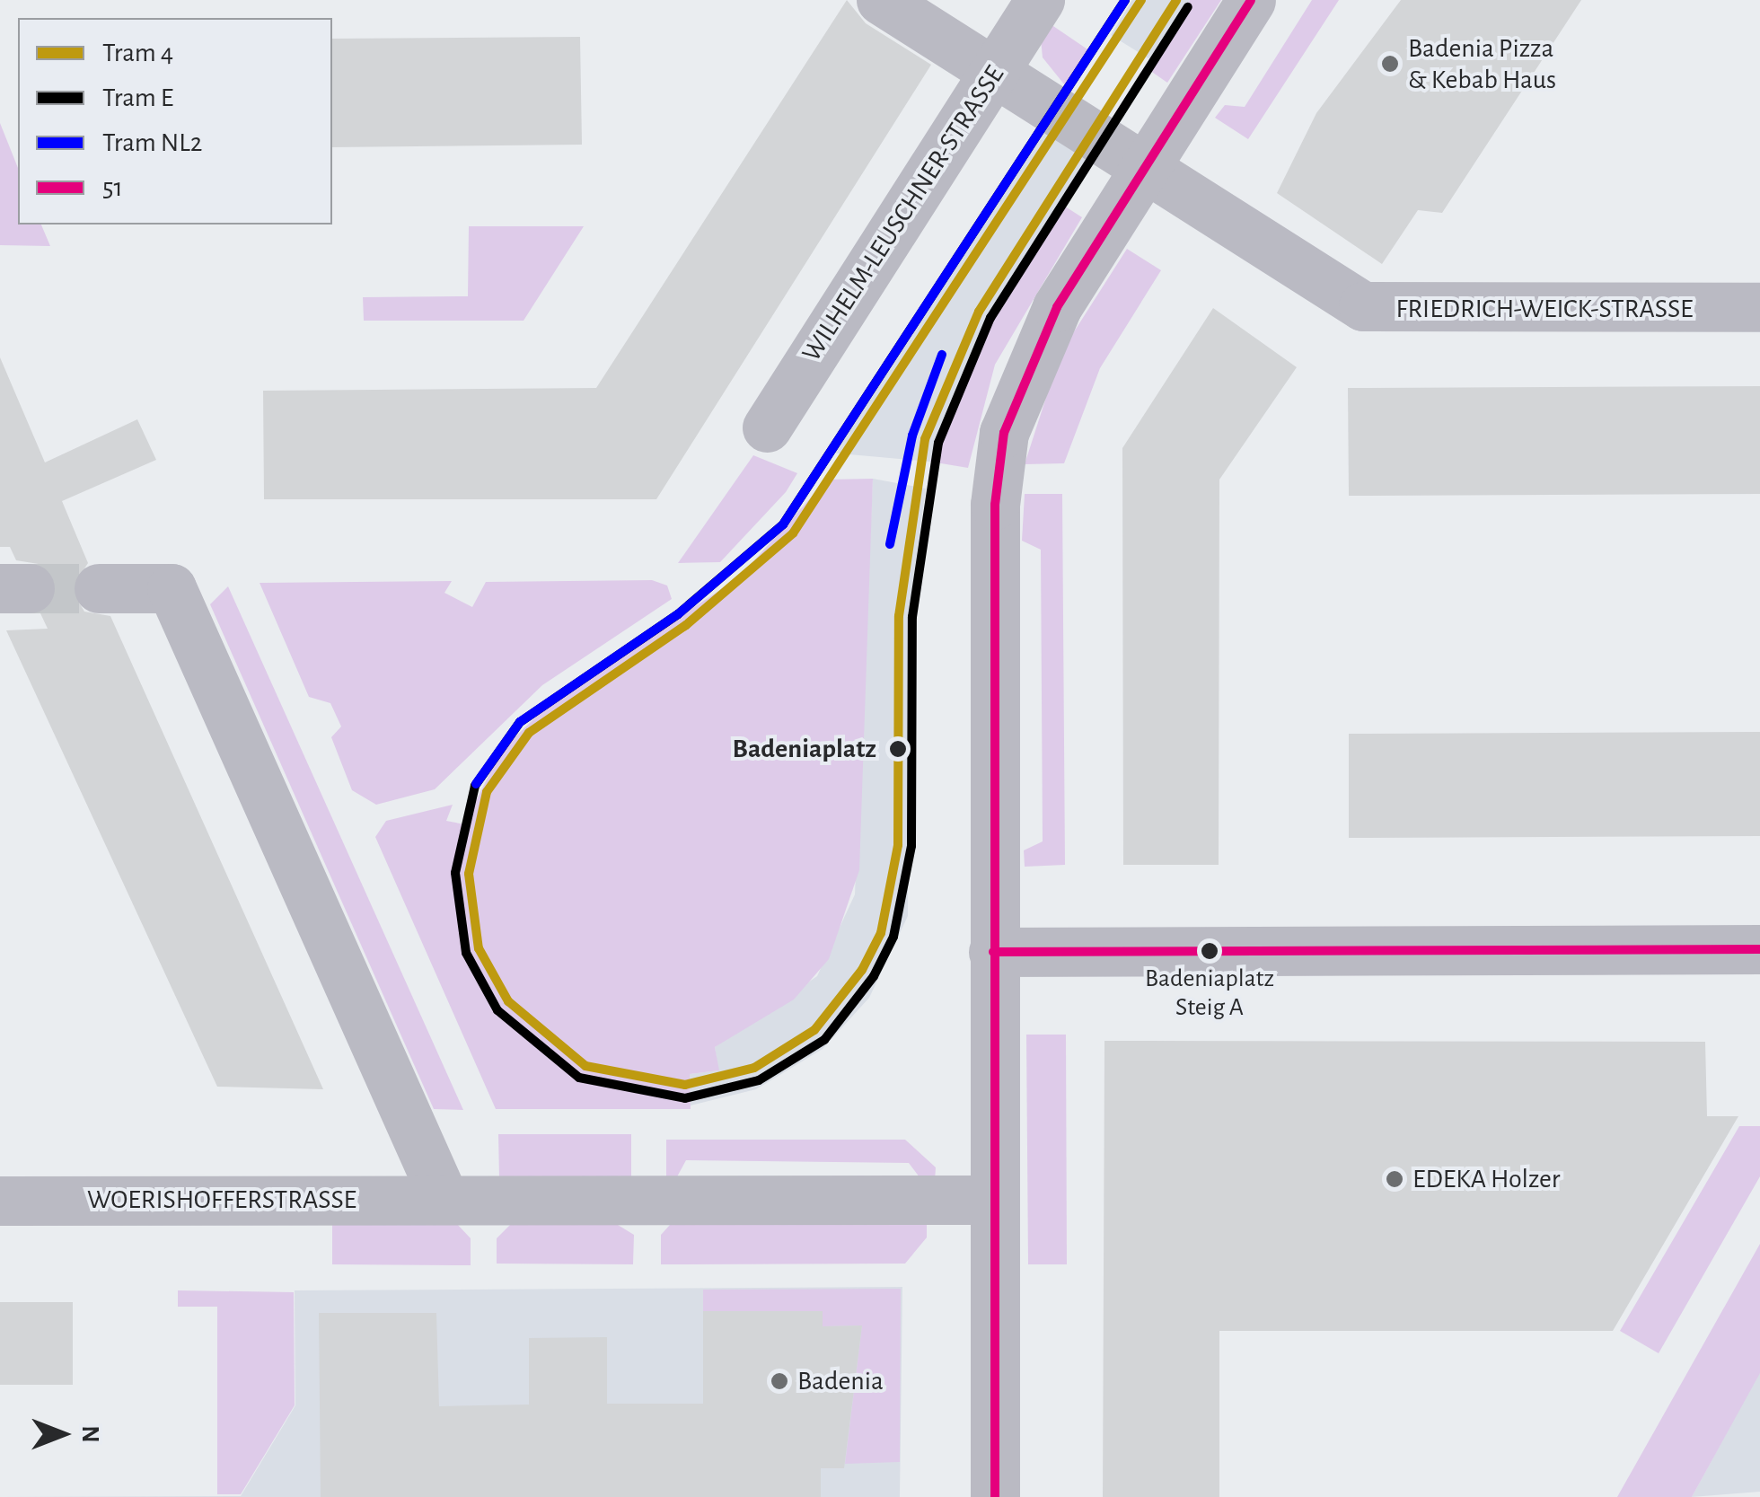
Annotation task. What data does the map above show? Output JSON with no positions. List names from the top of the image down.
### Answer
{
  "streets": {
    "street": ["WILHELM-LEUSCHNER-STRASSE", "FRIEDRICH-WEICK-STRASSE", "WOERISHOFFERSTRASSE"]
  },
  "crossings": [
    ["WILHELM-LEUSCHNER-STRASSE", "FRIEDRICH-WEICK-STRASSE"]
  ],
  "places": [
    "Badenia Pizza & Kebab Haus",
    "Badeniaplatz",
    "Badeniaplatz Steig A",
    "EDEKA Holzer",
    "Badenia"
  ],
  "lines": [
    "tram line 4",
    "tram line E",
    "tram line NL2",
    "transit line 51"
  ],
  "legend": [
    "Tram 4",
    "Tram E",
    "Tram NL2",
    "51"
  ],
  "north": "right"
}
